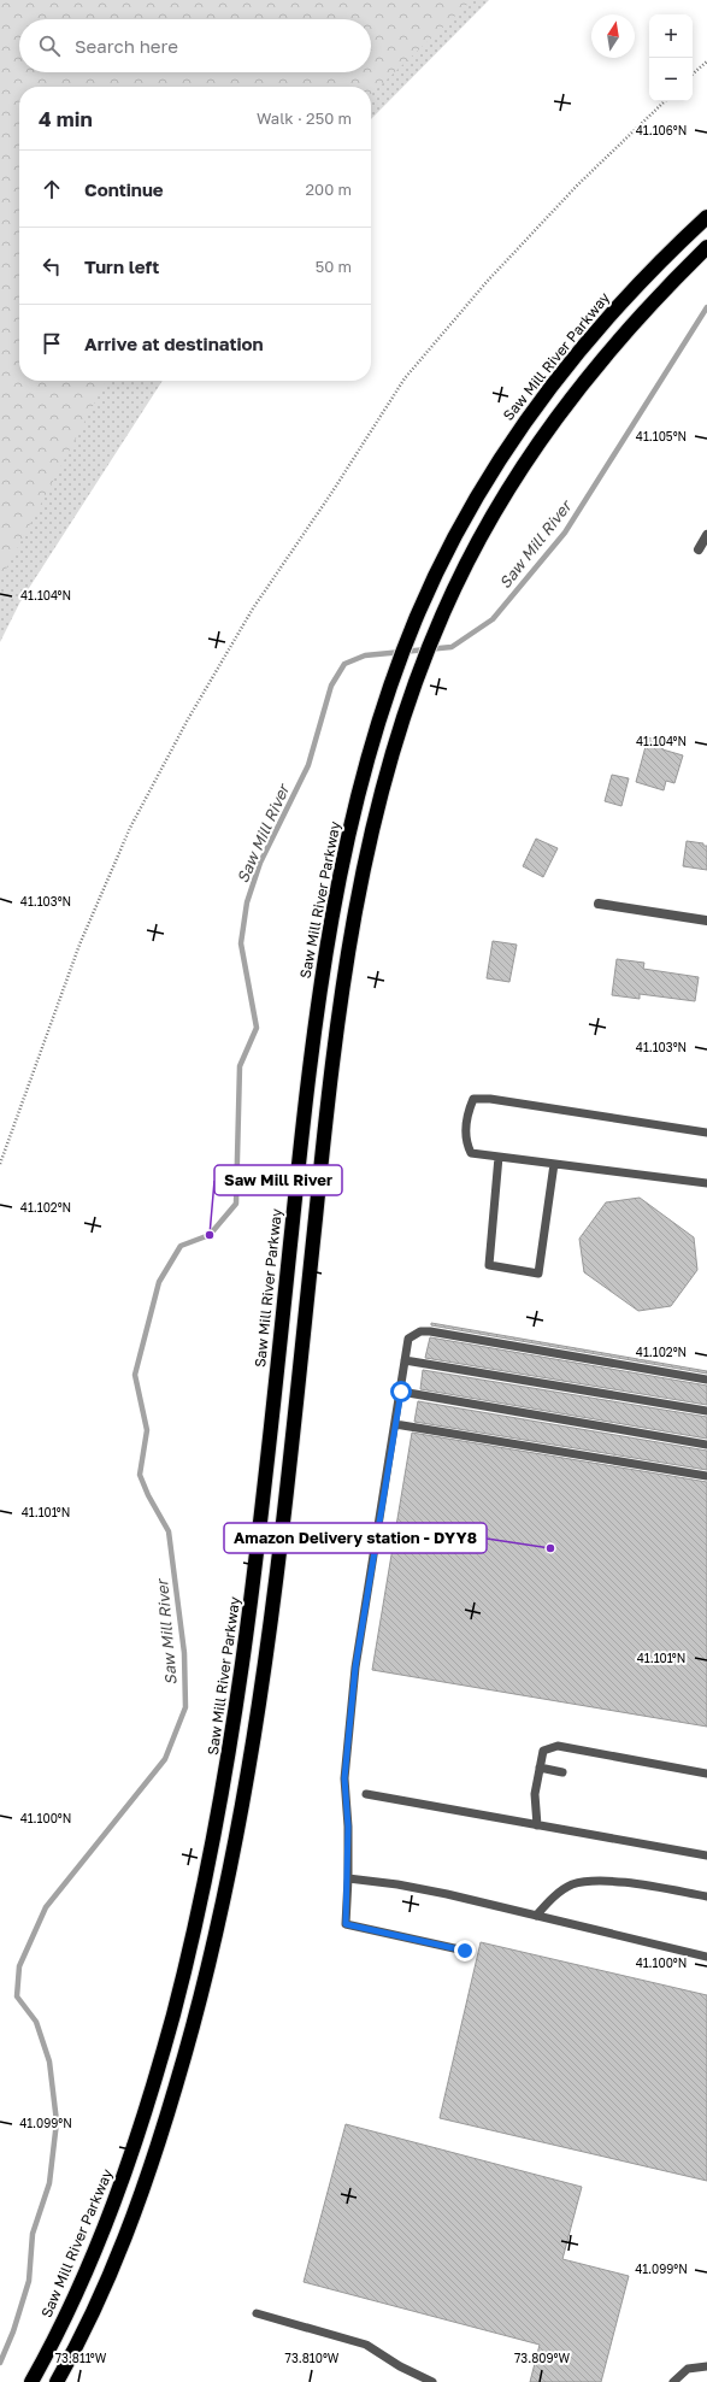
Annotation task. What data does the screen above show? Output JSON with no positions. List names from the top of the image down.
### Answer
{
  "streets": {
    "highway": ["Saw Mill River Parkway"]
  },
  "water": ["Saw Mill River"],
  "places": ["Saw Mill River", "Amazon Delivery station - DYY8"],
  "north": "top",
  "page": {
    "map_buttons": ["+", "−"],
    "search": "Search here",
    "heading": ["4 min", "Walk · 250 m"],
    "list": [
      ["Continue", "200 m"],
      ["Turn left", "50 m"],
      "Arrive at destination"
    ]
  },
  "coordinates": [
    "41.106°N",
    "41.105°N",
    "41.104°N",
    "41.103°N",
    "41.102°N",
    "41.101°N",
    "41.100°N",
    "41.099°N",
    "73.811°W",
    "73.810°W",
    "73.809°W"
  ]
}
